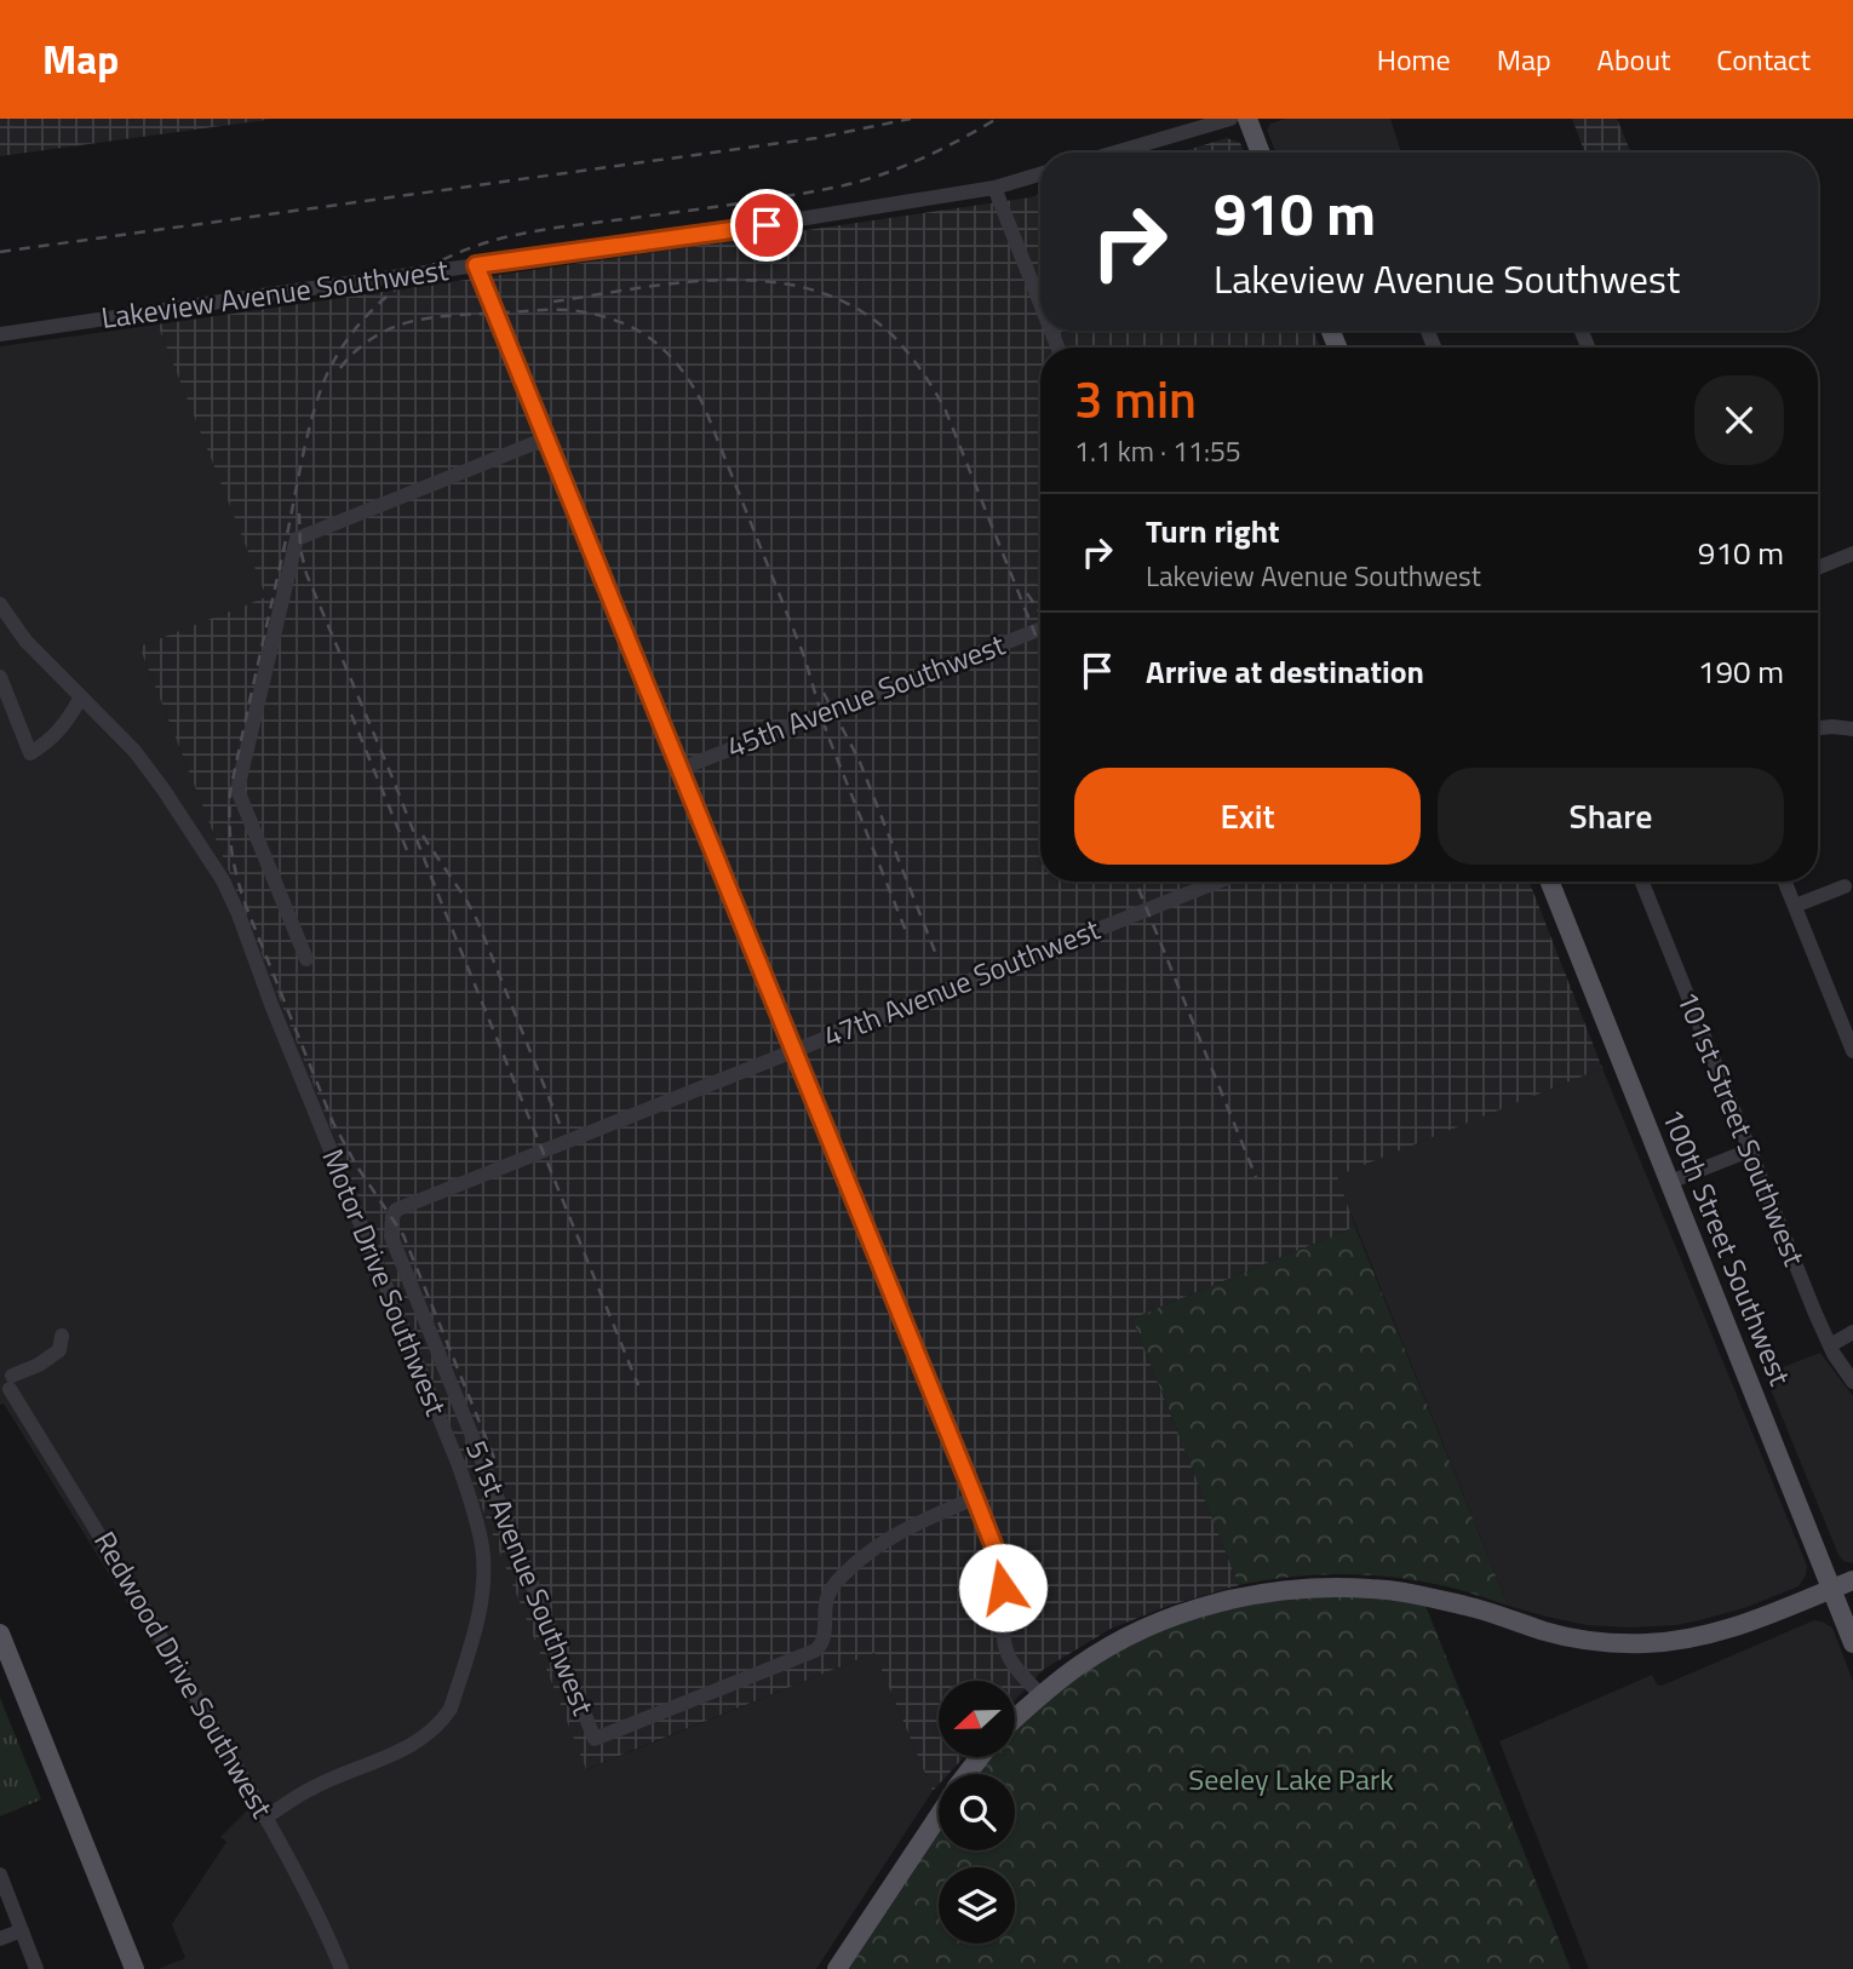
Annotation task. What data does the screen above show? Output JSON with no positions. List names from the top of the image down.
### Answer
{
  "streets": {
    "main road": ["100th Street Southwest"],
    "street": [
      "Lakeview Avenue Southwest",
      "45th Avenue Southwest",
      "47th Avenue Southwest",
      "101st Street Southwest",
      "Motor Drive Southwest",
      "51st Avenue Southwest",
      "Redwood Drive Southwest"
    ]
  },
  "crossings": [
    ["47th Avenue Southwest", "51st Avenue Southwest"],
    ["Motor Drive Southwest", "Redwood Drive Southwest"]
  ],
  "parks": ["Seeley Lake Park"],
  "north": "left",
  "page": {
    "header": "Map",
    "nav": [
      "Home",
      "Map",
      "About",
      "Contact"
    ],
    "turn": ["910 m", "Lakeview Avenue Southwest"],
    "heading": ["3 min", "1.1 km · 11:55"],
    "list": [
      {
        "name": "Turn right",
        "note": "Lakeview Avenue Southwest",
        "value": "910 m"
      },
      {
        "name": "Arrive at destination",
        "value": "190 m"
      }
    ],
    "buttons": ["Exit", "Share"]
  }
}
